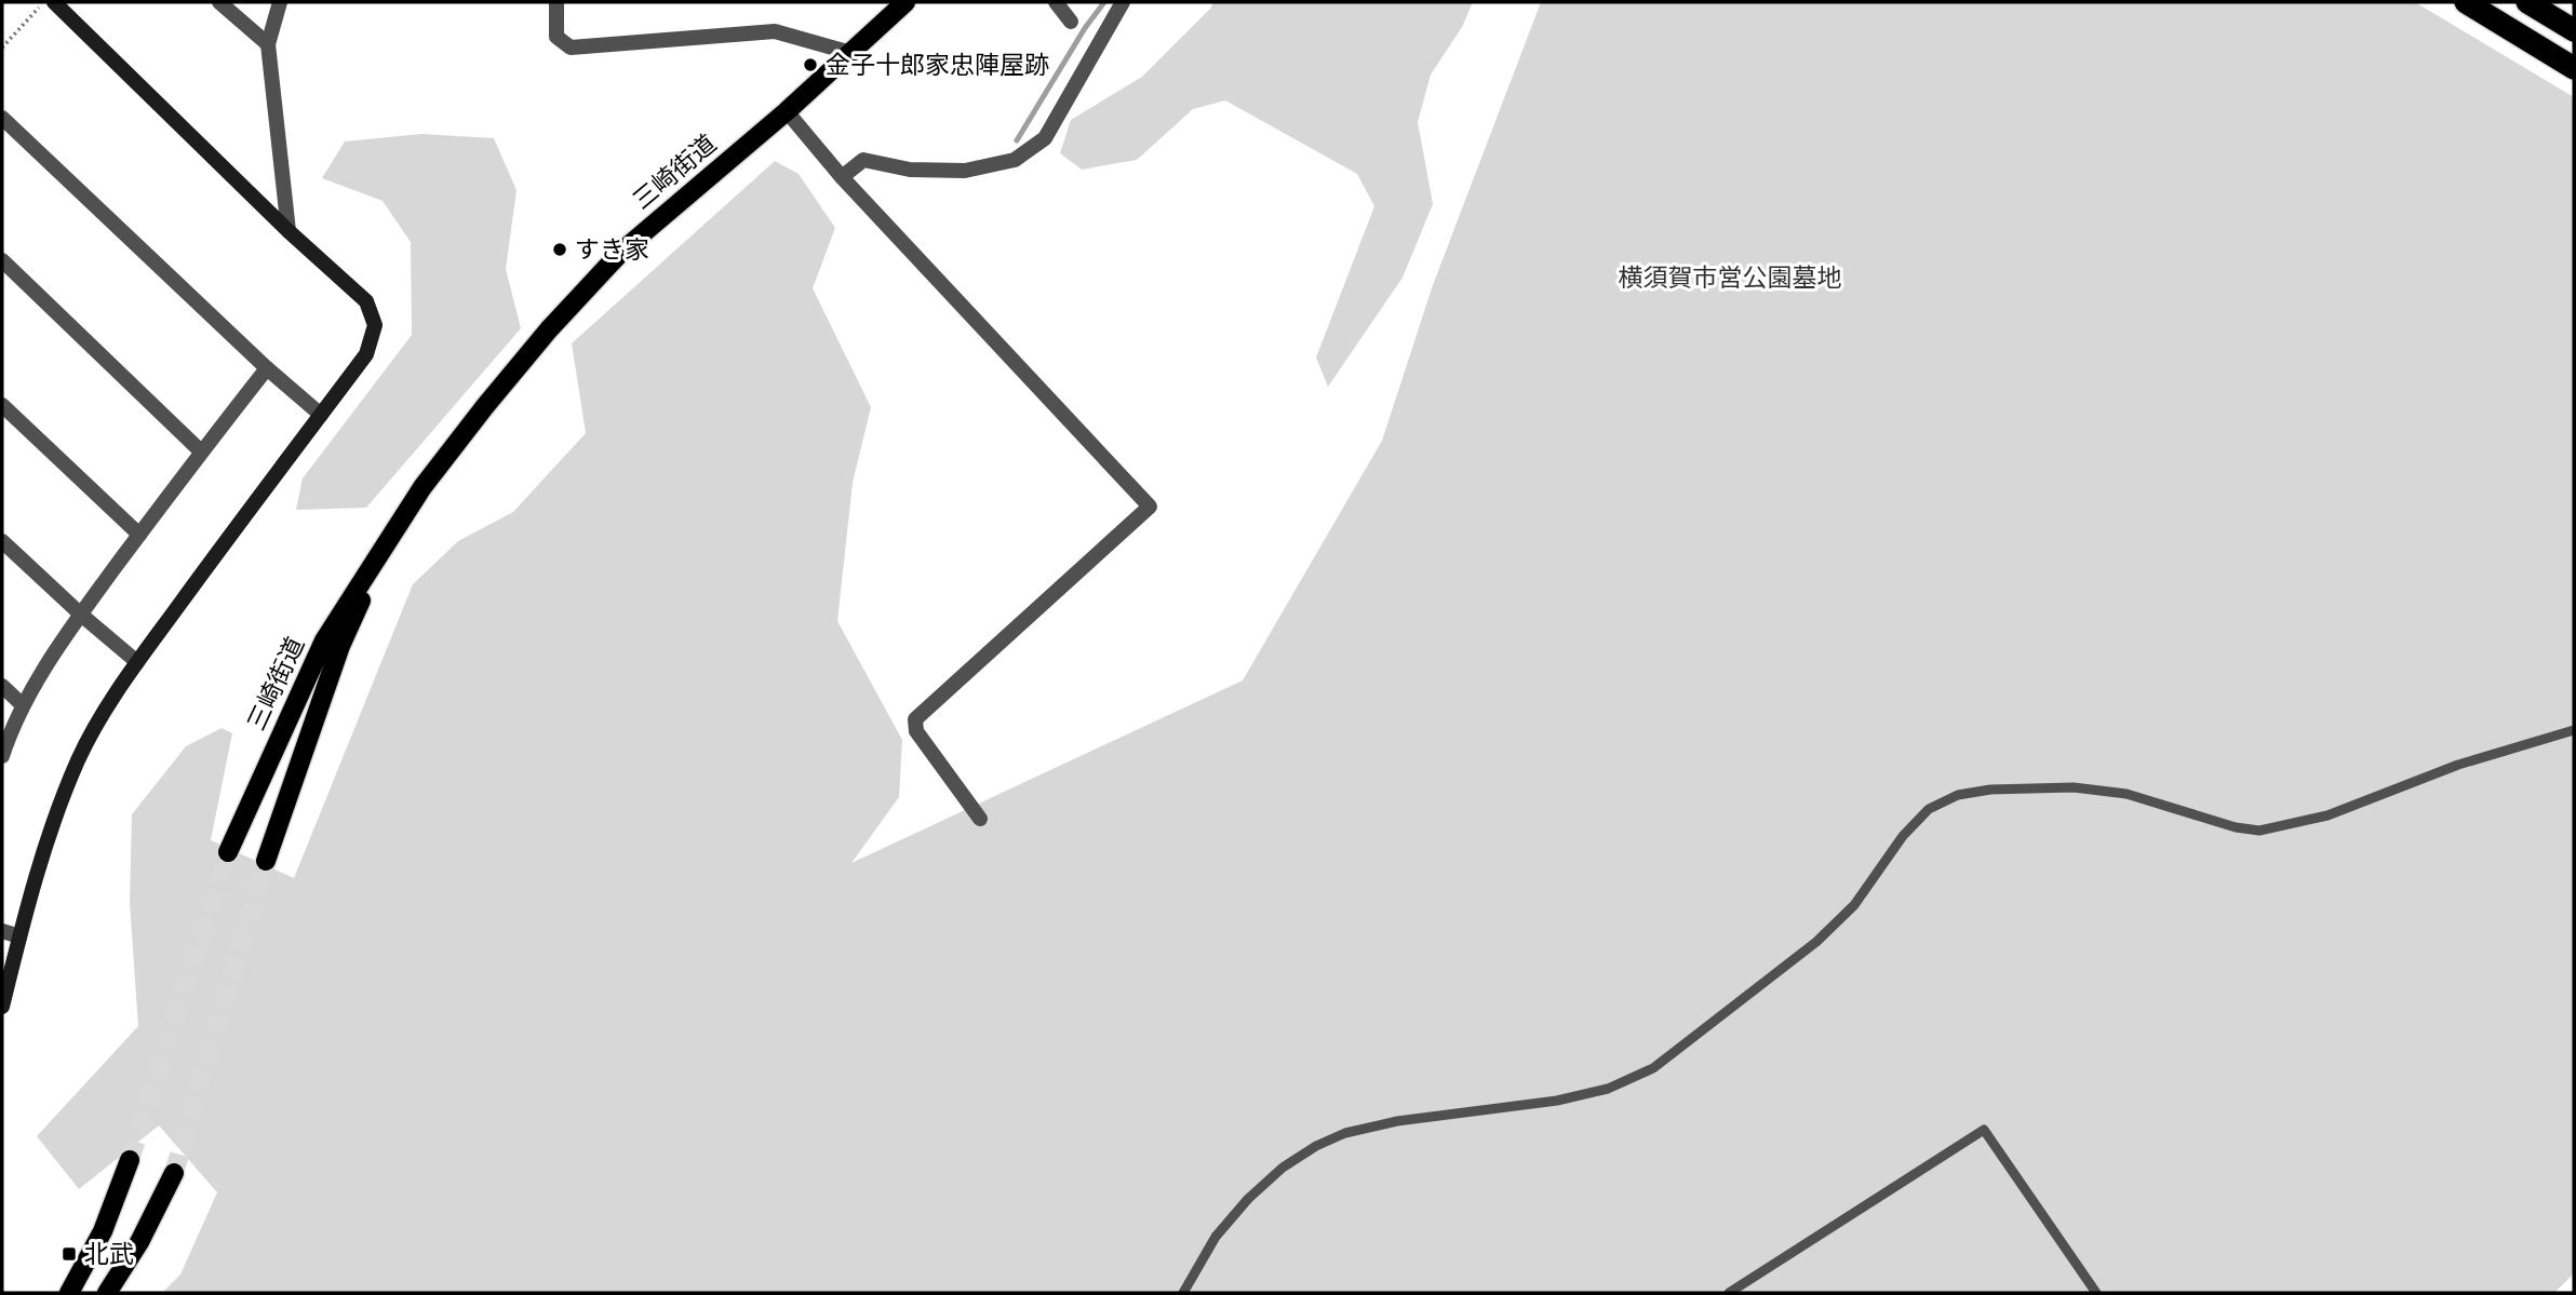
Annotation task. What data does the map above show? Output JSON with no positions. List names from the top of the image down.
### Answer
{
  "streets": {
    "main road": ["三崎街道"]
  },
  "parks": ["横須賀市営公園墓地"],
  "places": {
    "other": ["金子十郎家忠陣屋跡", "すき家"],
    "transit": ["北武"]
  }
}
